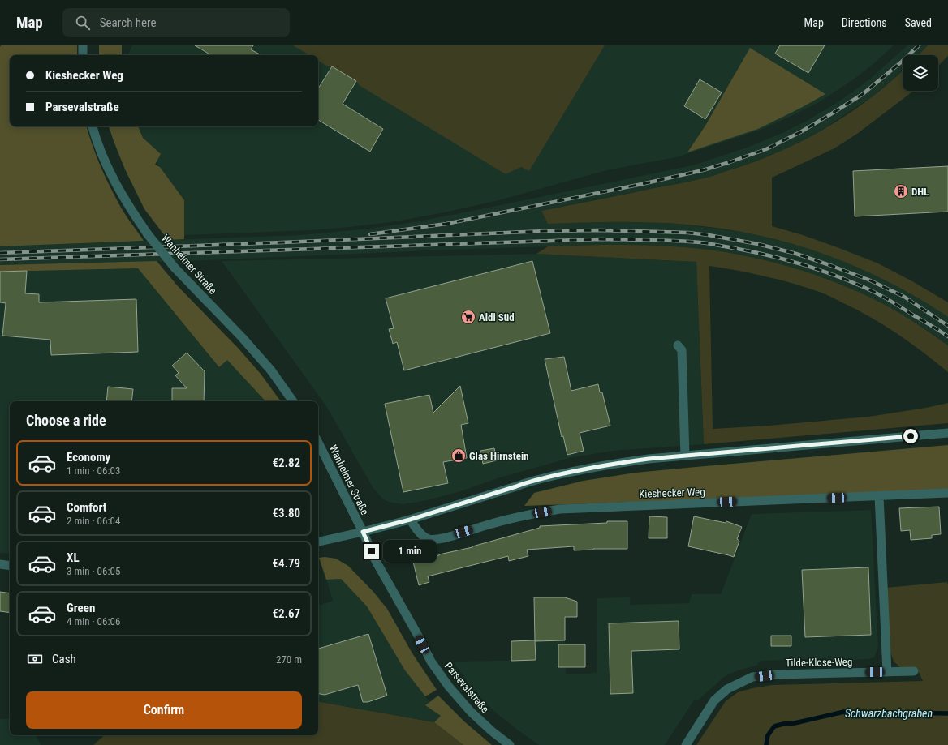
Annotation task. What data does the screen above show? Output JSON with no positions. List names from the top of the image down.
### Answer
{
  "streets": {
    "street": [
      "Wanheimer Straße",
      "Kieshecker Weg",
      "Tilde-Klose-Weg",
      "Parsevalstraße"
    ]
  },
  "crossings": [
    ["Wanheimer Straße", "Parsevalstraße"]
  ],
  "water": ["Schwarzbachgraben"],
  "places": {
    "building": ["DHL"],
    "supermarket": ["Aldi Süd"],
    "shop": ["Glas Hirnstein"]
  },
  "page": {
    "header": "Map",
    "search": "Search here",
    "nav": ["Map", "Directions", "Saved"],
    "banner": ["Kieshecker Weg", "Parsevalstraße"],
    "heading": "Choose a ride",
    "list": [
      {
        "name": "Economy",
        "note": "1 min · 06:03",
        "value": "€2.82"
      },
      {
        "name": "Comfort",
        "note": "2 min · 06:04",
        "value": "€3.80"
      },
      {
        "name": "XL",
        "note": "3 min · 06:05",
        "value": "€4.79"
      },
      {
        "name": "Green",
        "note": "4 min · 06:06",
        "value": "€2.67"
      }
    ],
    "bubble": "1 min",
    "pay": ["Cash", "270 m"],
    "buttons": "Confirm"
  }
}
